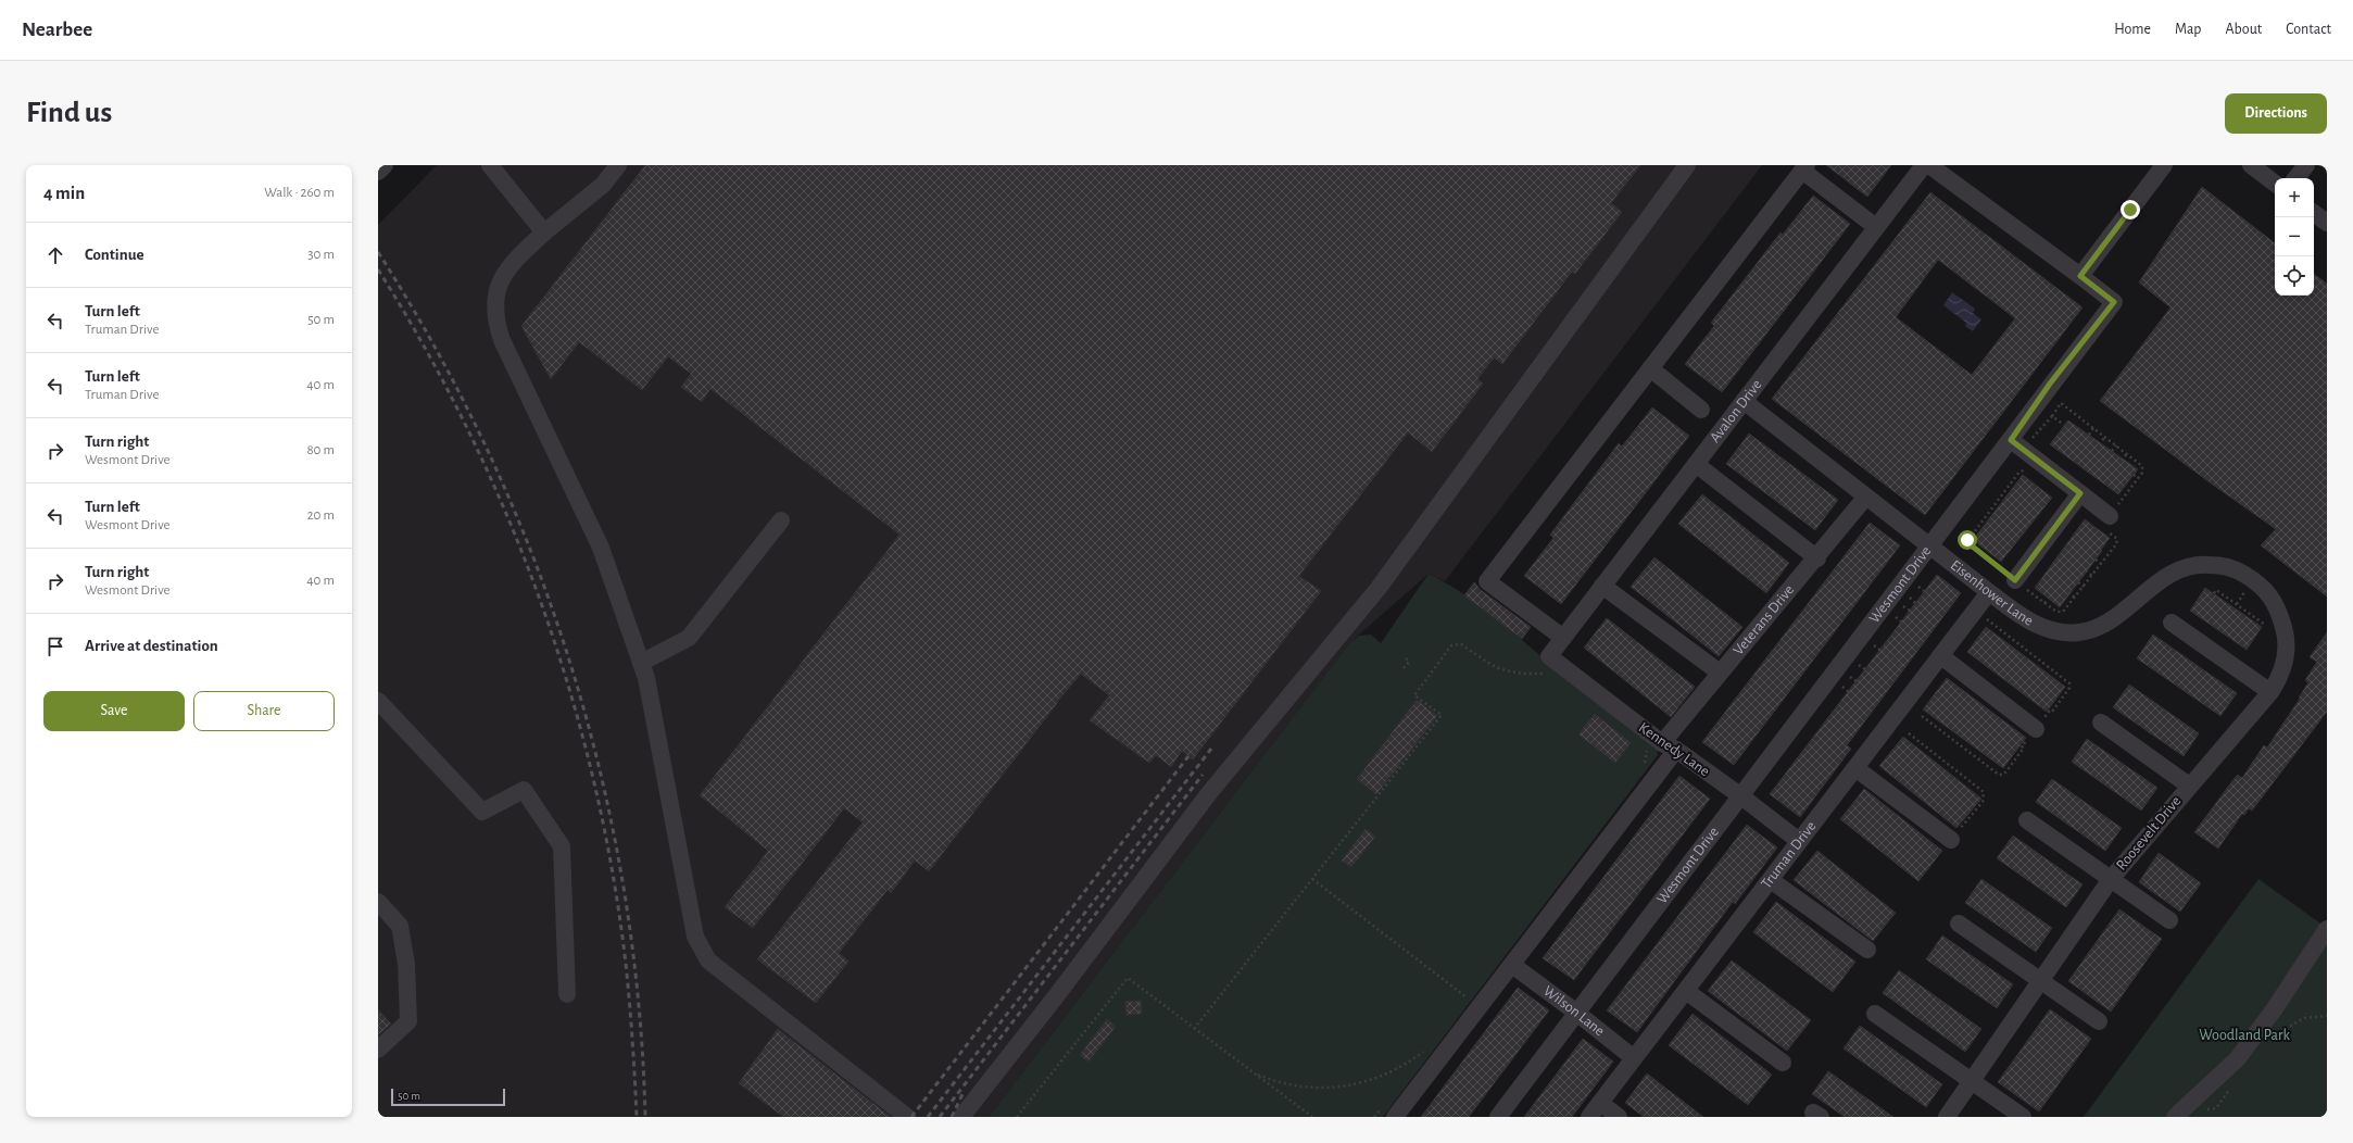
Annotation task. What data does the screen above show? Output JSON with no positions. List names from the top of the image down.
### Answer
{
  "streets": {
    "street": [
      "Avalon Drive",
      "Wesmont Drive",
      "Eisenhower Lane",
      "Veterans Drive",
      "Kennedy Lane",
      "Roosevelt Drive",
      "Truman Drive",
      "Wilson Lane"
    ]
  },
  "crossings": [
    ["Avalon Drive", "Eisenhower Lane"],
    ["Avalon Drive", "Kennedy Lane"],
    ["Wesmont Drive", "Eisenhower Lane"],
    ["Wesmont Drive", "Kennedy Lane"],
    ["Wesmont Drive", "Wilson Lane"],
    ["Eisenhower Lane", "Veterans Drive"],
    ["Eisenhower Lane", "Roosevelt Drive"],
    ["Eisenhower Lane", "Truman Drive"],
    ["Veterans Drive", "Kennedy Lane"],
    ["Veterans Drive", "Wilson Lane"],
    ["Kennedy Lane", "Truman Drive"],
    ["Truman Drive", "Wilson Lane"]
  ],
  "parks": ["Woodland Park"],
  "scale_bar": "50 m",
  "page": {
    "header": "Nearbee",
    "nav": [
      "Home",
      "Map",
      "About",
      "Contact"
    ],
    "buttons": [
      "Directions",
      ["Save", "Share"]
    ],
    "title": "Find us",
    "heading": ["4 min", "Walk · 260 m"],
    "map_buttons": ["+", "−"],
    "list": [
      ["Continue", "30 m"],
      ["Turn left", "Truman Drive", "50 m"],
      ["Turn left", "Truman Drive", "40 m"],
      ["Turn right", "Wesmont Drive", "80 m"],
      ["Turn left", "Wesmont Drive", "20 m"],
      ["Turn right", "Wesmont Drive", "40 m"],
      "Arrive at destination"
    ],
    "scale": "50 m"
  }
}
